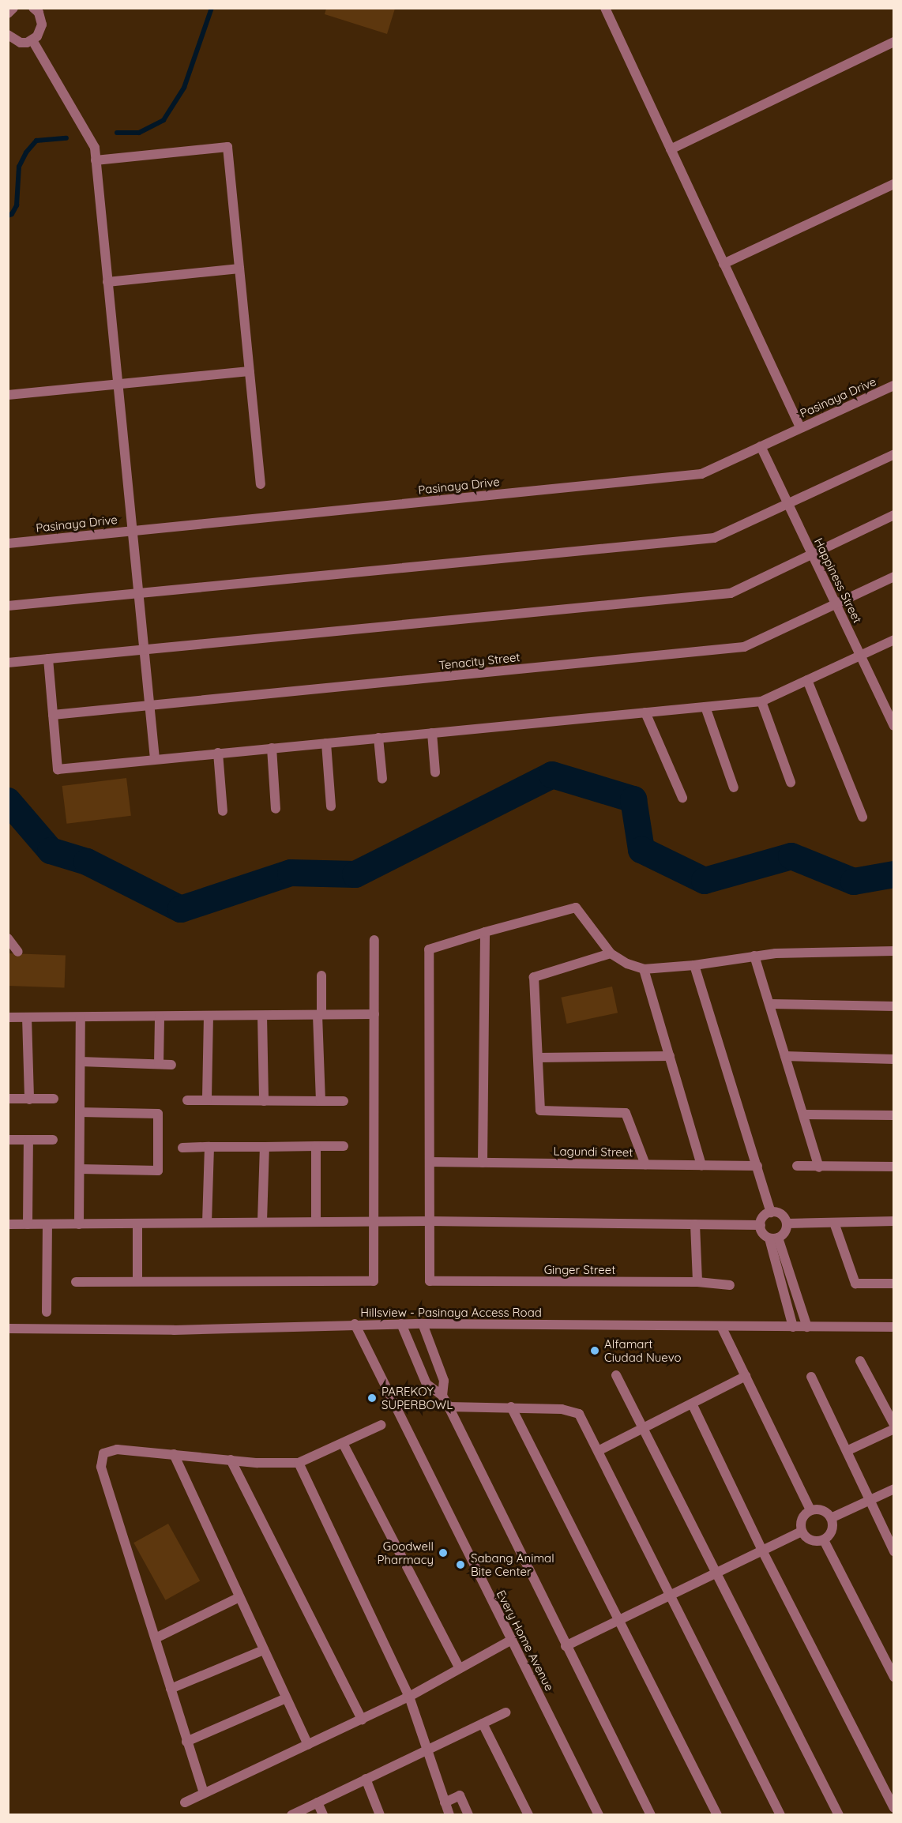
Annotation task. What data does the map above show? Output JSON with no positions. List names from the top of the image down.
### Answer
{
  "streets": {
    "street": [
      "Pasinaya Drive",
      "Happiness Street",
      "Tenacity Street",
      "Lagundi Street",
      "Ginger Street",
      "Hillsview - Pasinaya Access Road",
      "Every Home Avenue"
    ]
  },
  "crossings": [
    ["Pasinaya Drive", "Happiness Street"],
    ["Happiness Street", "Tenacity Street"],
    ["Hillsview - Pasinaya Access Road", "Every Home Avenue"]
  ],
  "places": [
    "Alfamart Ciudad Nuevo",
    "PAREKOY SUPERBOWL",
    "Goodwell Pharmacy",
    "Sabang Animal Bite Center"
  ]
}
